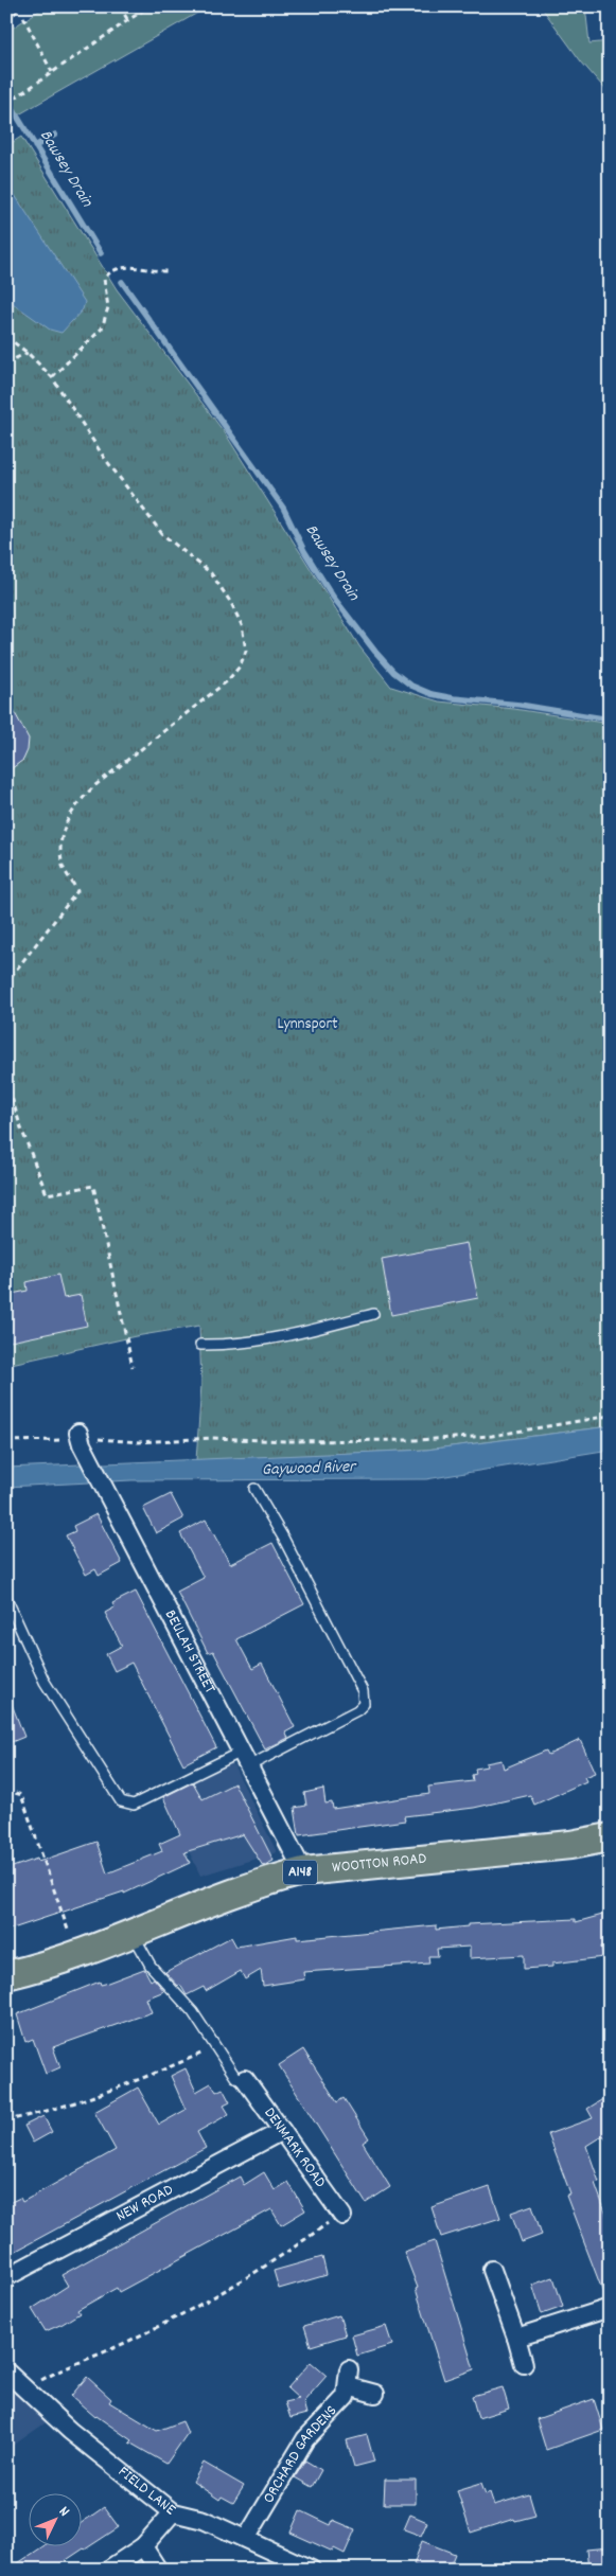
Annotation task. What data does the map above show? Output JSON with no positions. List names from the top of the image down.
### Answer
{
  "streets": {
    "main road": ["WOOTTON ROAD", "A148"],
    "street": [
      "BEULAH STREET",
      "DENMARK ROAD",
      "NEW ROAD",
      "ORCHARD GARDENS",
      "FIELD LANE"
    ]
  },
  "crossings": [
    ["BEULAH STREET", "WOOTTON ROAD"],
    ["DENMARK ROAD", "NEW ROAD"],
    ["ORCHARD GARDENS", "FIELD LANE"]
  ],
  "water": ["Bawsey Drain", "Gaywood River"],
  "parks": ["Lynnsport"],
  "north": "top right"
}
